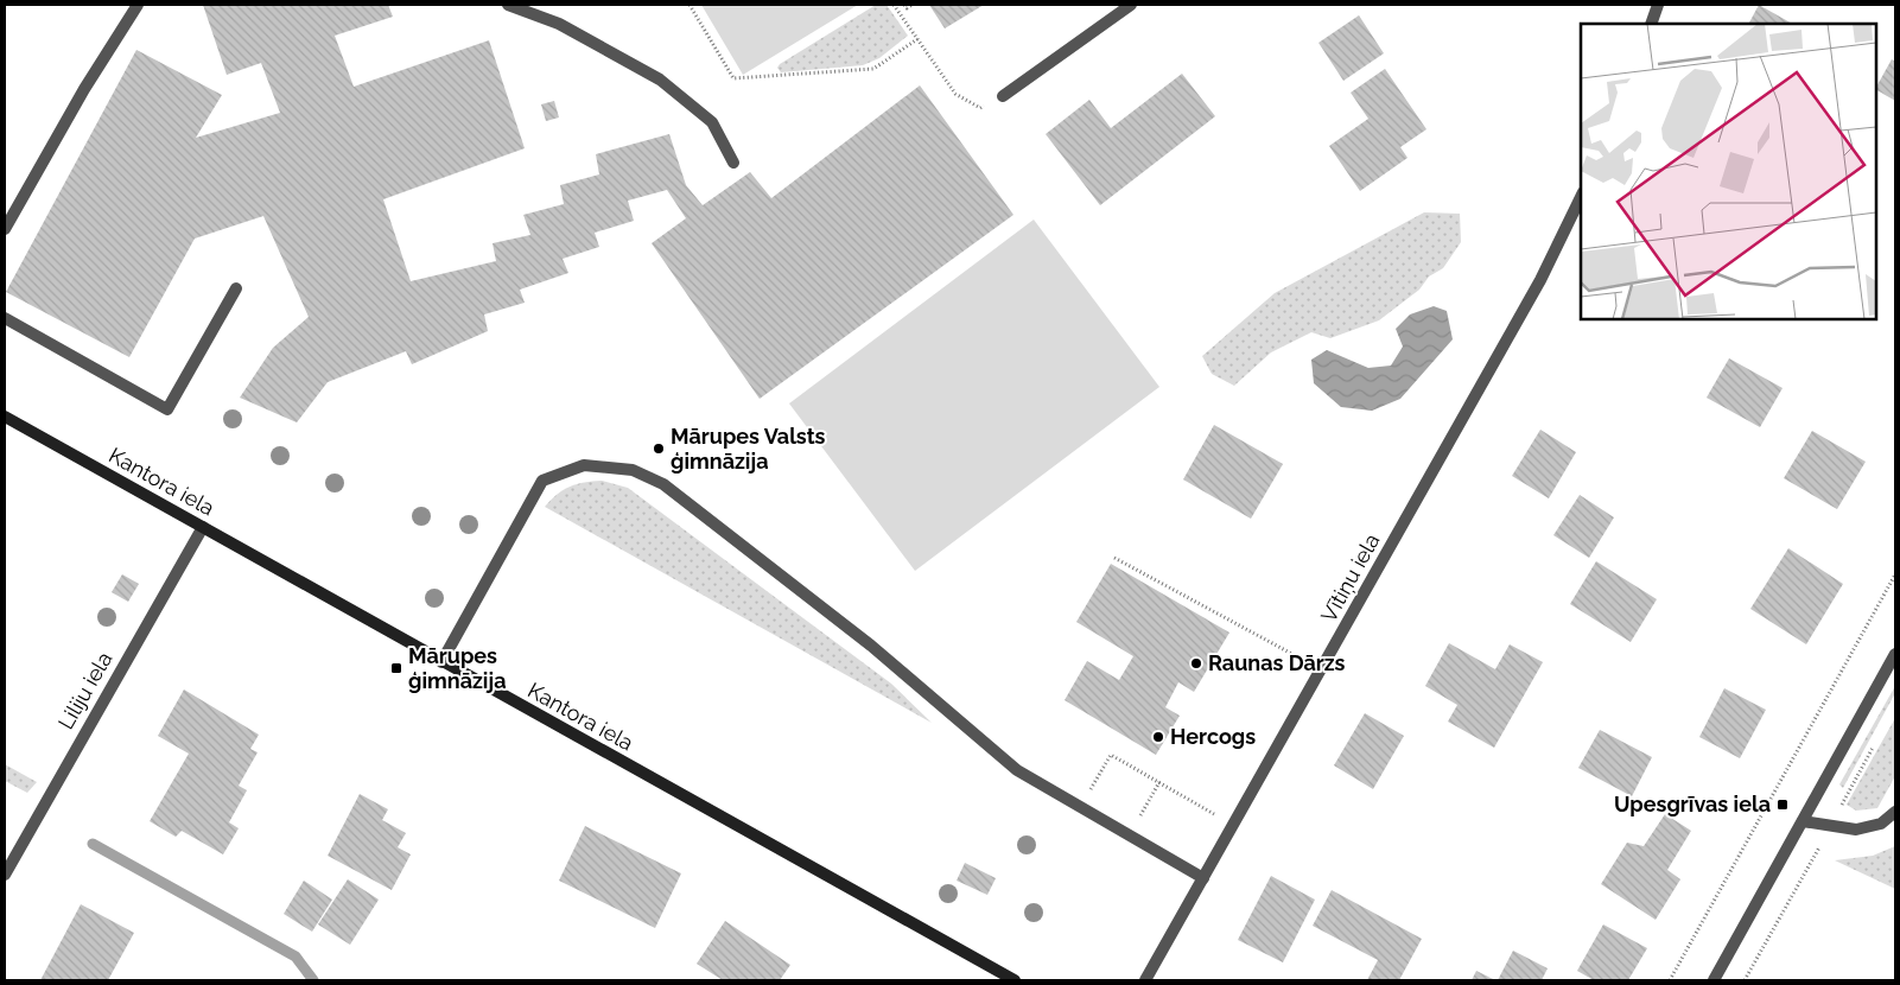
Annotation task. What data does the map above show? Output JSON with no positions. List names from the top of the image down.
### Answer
{
  "streets": {
    "main road": ["Kantora iela"],
    "street": ["Vītiņu iela", "Liliju iela"]
  },
  "crossings": [
    ["Kantora iela", "Liliju iela"]
  ],
  "places": {
    "other": ["Mārupes Valsts ģimnāzija", "Raunas Dārzs", "Hercogs"],
    "transit": ["Mārupes ģimnāzija", "Upesgrīvas iela"]
  }
}
